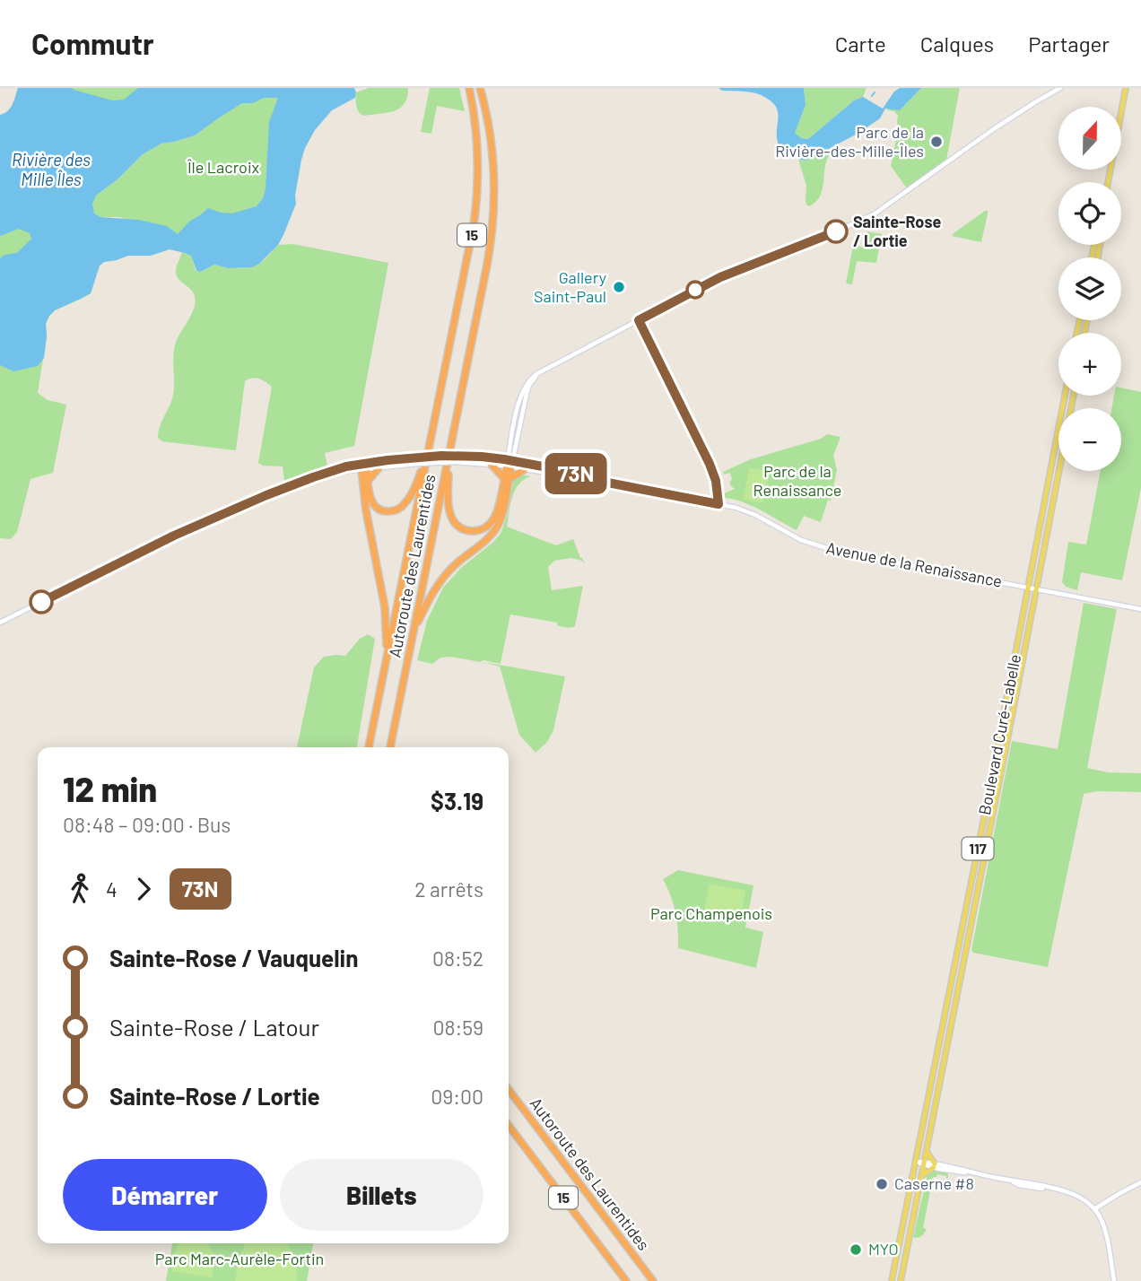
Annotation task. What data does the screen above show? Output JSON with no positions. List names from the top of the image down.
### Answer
{
  "streets": {
    "highway": ["15", "Autoroute des Laurentides"],
    "main road": ["Boulevard Curé-Labelle", "117"],
    "street": ["Avenue de la Renaissance"]
  },
  "crossings": [
    ["Avenue de la Renaissance", "Boulevard Curé-Labelle"]
  ],
  "water": ["Rivière des Mille Îles"],
  "parks": [
    "Île Lacroix",
    "Parc de la Renaissance",
    "Parc Champenois",
    "Parc Marc-Aurèle-Fortin"
  ],
  "places": [
    "Parc de la Rivière-des-Mille-Îles",
    "Sainte-Rose / Lortie",
    "Gallery Saint-Paul",
    "Caserne #8",
    "MYO"
  ],
  "lines": ["bus line 73N"],
  "north": "top",
  "page": {
    "header": "Commutr",
    "nav": ["Carte", "Calques", "Partager"],
    "on_map": "73N",
    "map_buttons": ["+", "−"],
    "heading": ["12 min", "08:48 – 09:00 · Bus", "$3.19"],
    "legs": ["4", "73N", "2 arrêts"],
    "list": [
      {
        "name": "Sainte-Rose / Vauquelin",
        "value": "08:52"
      },
      {
        "name": "Sainte-Rose / Latour",
        "value": "08:59"
      },
      {
        "name": "Sainte-Rose / Lortie",
        "value": "09:00"
      }
    ],
    "buttons": ["Démarrer", "Billets"]
  }
}
